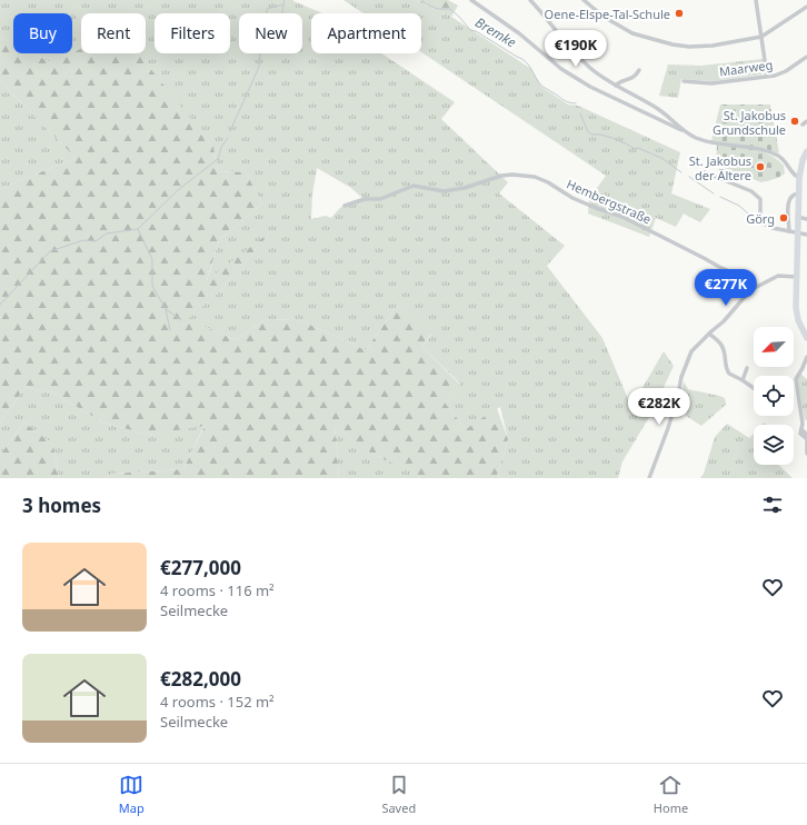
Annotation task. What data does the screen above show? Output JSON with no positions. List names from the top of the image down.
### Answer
{
  "streets": {
    "street": ["Maarweg", "Hembergstraße"]
  },
  "water": ["Bremke"],
  "places": [
    "Oene-Elspe-Tal-Schule",
    "St. Jakobus Grundschule",
    "St. Jakobus der Ältere",
    "Görg"
  ],
  "north": "bottom left",
  "page": {
    "chip": [
      "Buy",
      "Rent",
      "Filters",
      "New",
      "Apartment"
    ],
    "price": ["€190K", "€277K", "€282K"],
    "heading": "3 homes",
    "list": [
      {
        "name": "€277,000",
        "note": "4 rooms · 116 m² · Seilmecke"
      },
      {
        "name": "€282,000",
        "note": "4 rooms · 152 m² · Seilmecke"
      }
    ],
    "tabs": ["Map", "Saved", "Home"]
  }
}
